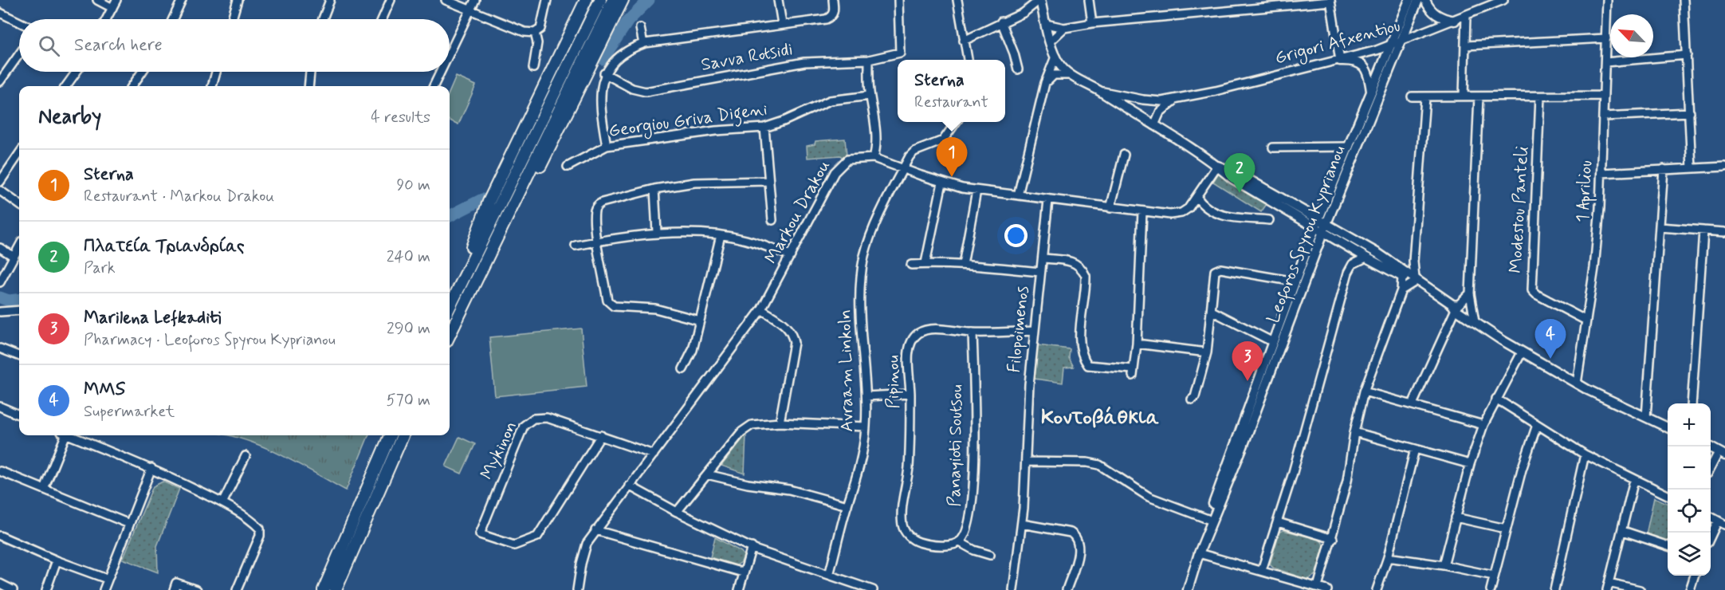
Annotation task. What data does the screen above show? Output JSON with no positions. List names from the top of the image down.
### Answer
{
  "streets": {
    "main road": ["Leoforos Spyrou Kyprianou"],
    "street": [
      "Grigori Afxentiou",
      "Savva Rotsidi",
      "Georgiou Griva Digeni",
      "1 Apriliou",
      "Modestou Panteli",
      "Markou Drakou",
      "Filopoimenos",
      "Avraam Linkoln",
      "Pipinou",
      "Panayioti Soutsou",
      "Mykinon"
    ]
  },
  "crossings": [
    ["Grigori Afxentiou", "Leoforos Spyrou Kyprianou"],
    ["1 Apriliou", "Modestou Panteli"],
    ["Markou Drakou", "Filopoimenos"],
    ["Markou Drakou", "Avraam Linkoln"],
    ["Markou Drakou", "Mykinon"],
    ["Filopoimenos", "Pipinou"],
    ["Pipinou", "Panayioti Soutsou"]
  ],
  "districts": ["Κοντοβάθκια"],
  "north": "top left",
  "page": {
    "search": "Search here",
    "popup": ["Sterna", "Restaurant"],
    "heading": ["Nearby", "4 results"],
    "pins": [
      "1",
      "2",
      "4",
      "3"
    ],
    "list": [
      {
        "mark": "1",
        "name": "Sterna",
        "note": "Restaurant · Markou Drakou",
        "value": "90 m"
      },
      {
        "mark": "2",
        "name": "Πλατεία Τριανδρίας",
        "note": "Park",
        "value": "240 m"
      },
      {
        "mark": "3",
        "name": "Marilena Lefkaditi",
        "note": "Pharmacy · Leoforos Spyrou Kyprianou",
        "value": "290 m"
      },
      {
        "mark": "4",
        "name": "MMS",
        "note": "Supermarket",
        "value": "570 m"
      }
    ],
    "map_buttons": ["+", "−"]
  }
}
